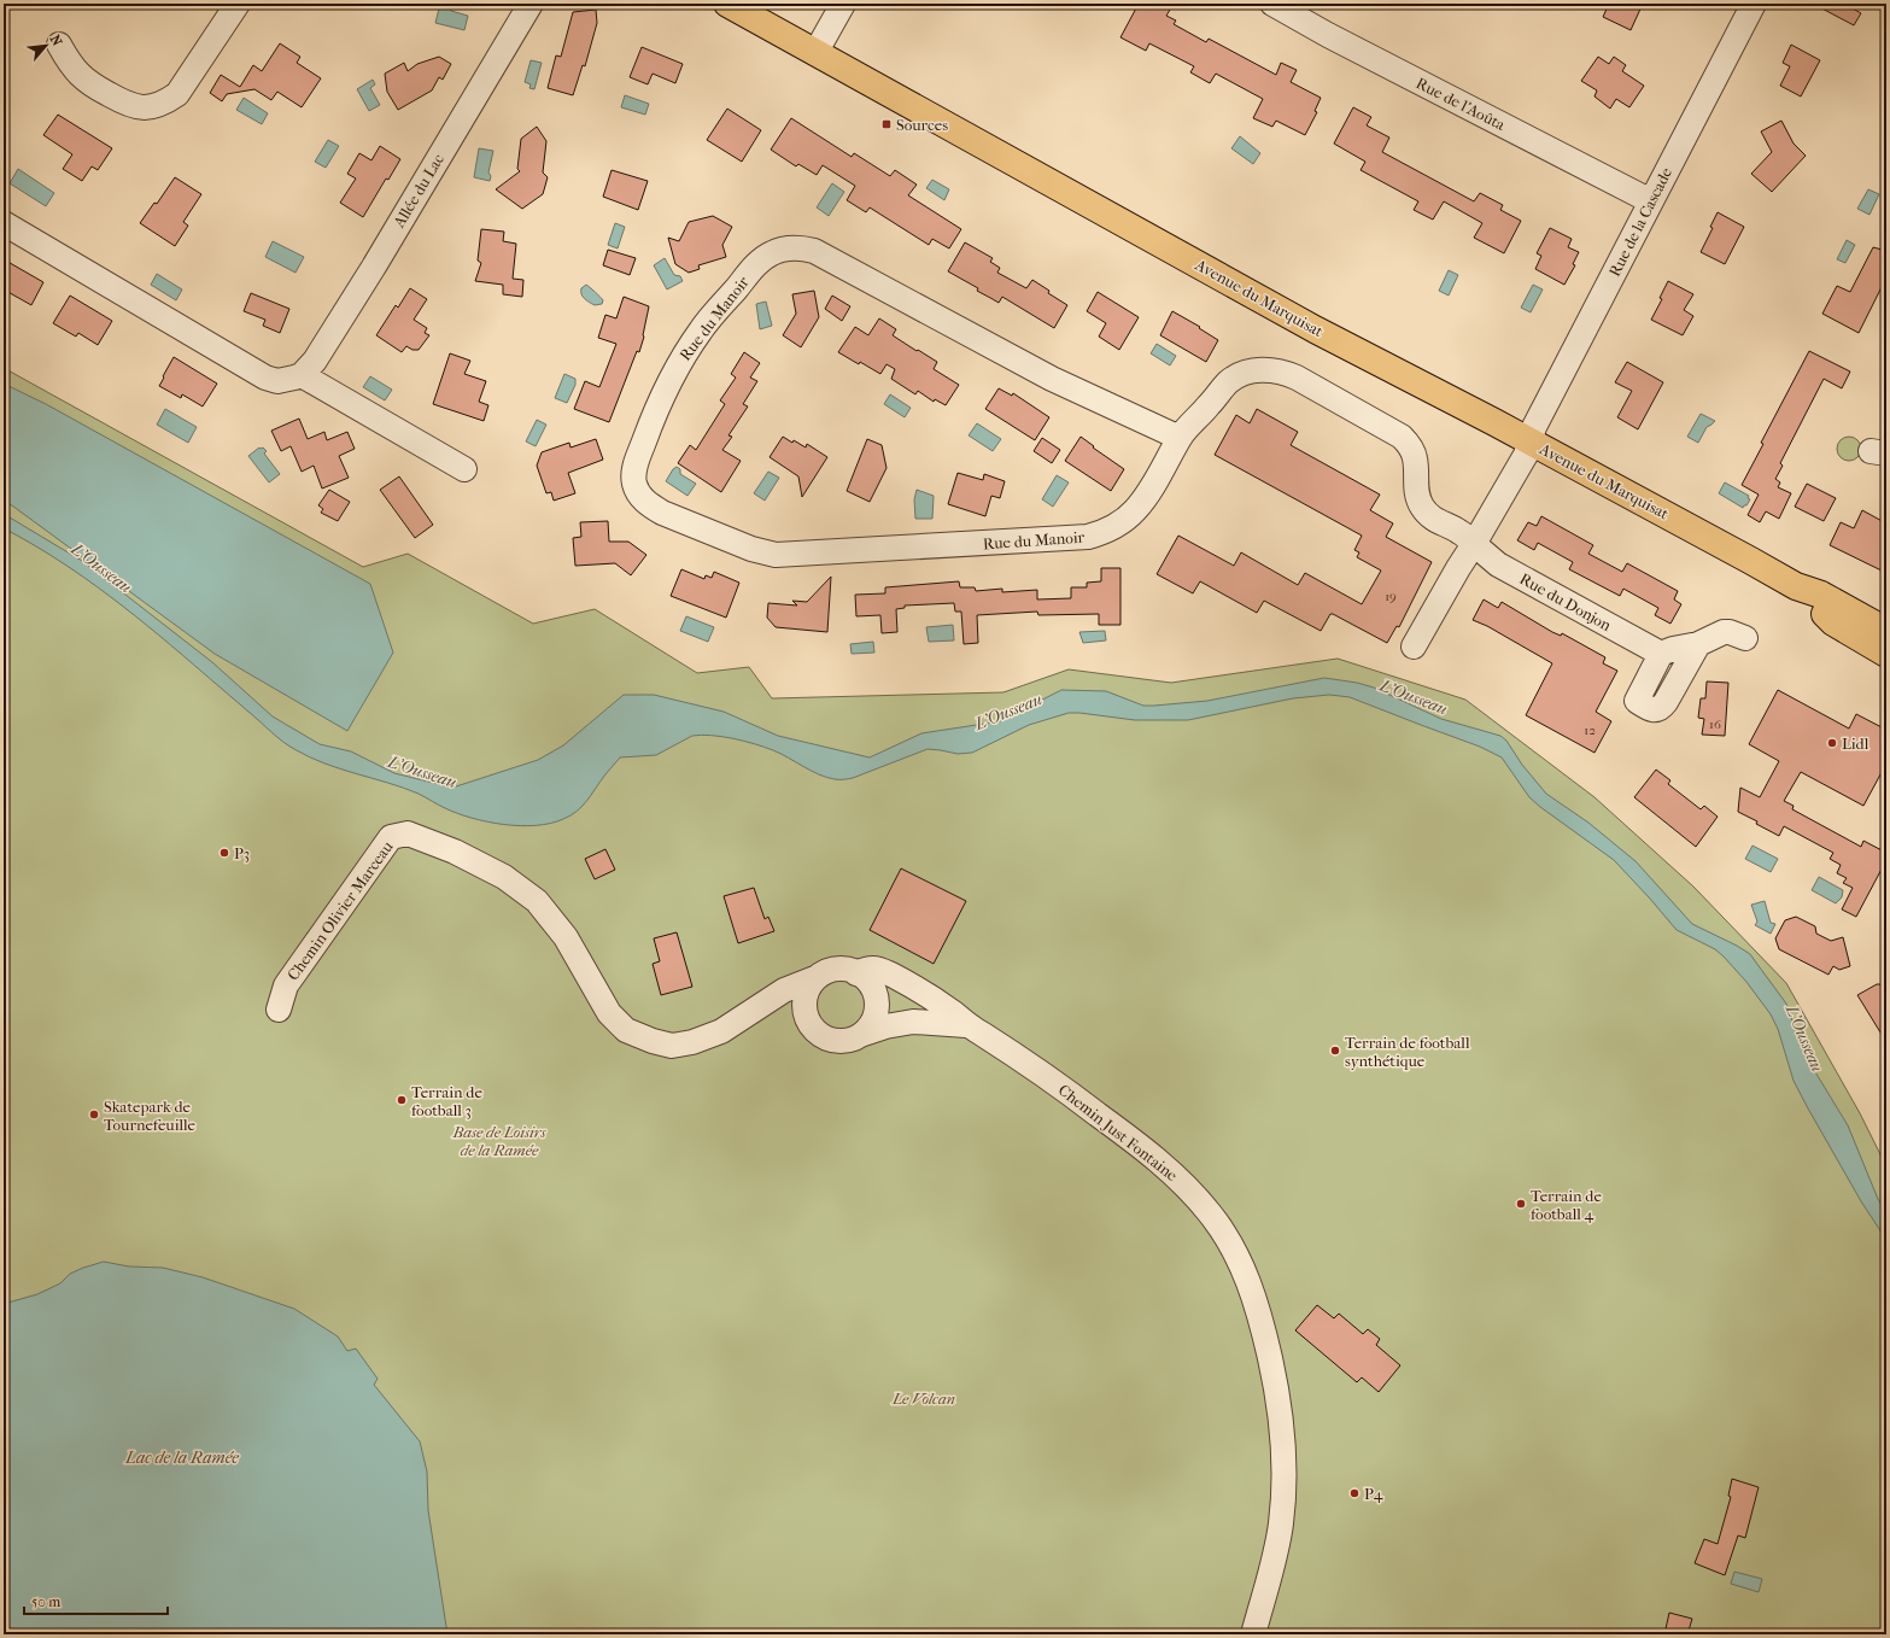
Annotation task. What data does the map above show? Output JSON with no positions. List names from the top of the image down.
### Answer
{
  "streets": {
    "main road": ["Avenue du Marquisat"],
    "street": [
      "Rue de l'Aoûta",
      "Allée du Lac",
      "Rue de la Cascade",
      "Rue du Manoir",
      "Rue du Donjon",
      "Chemin Olivier Marceau",
      "Chemin Just Fontaine"
    ]
  },
  "crossings": [
    ["Rue de l'Aoûta", "Rue de la Cascade"],
    ["Rue de la Cascade", "Avenue du Marquisat"],
    ["Rue du Manoir", "Rue du Donjon"],
    ["Chemin Olivier Marceau", "Chemin Just Fontaine"]
  ],
  "water": ["L'Ousseau", "Lac de la Ramée"],
  "parks": ["Base de Loisirs de la Ramée", "Le Volcan"],
  "places": {
    "transit": ["Sources"],
    "other": [
      "Lidl",
      "P3",
      "Terrain de football synthétique",
      "Terrain de football 3",
      "Skatepark de Tournefeuille",
      "Terrain de football 4",
      "P4"
    ]
  },
  "house_numbers": ["19", "16", "12"],
  "scale_bar": "50 m",
  "north": "top right"
}
